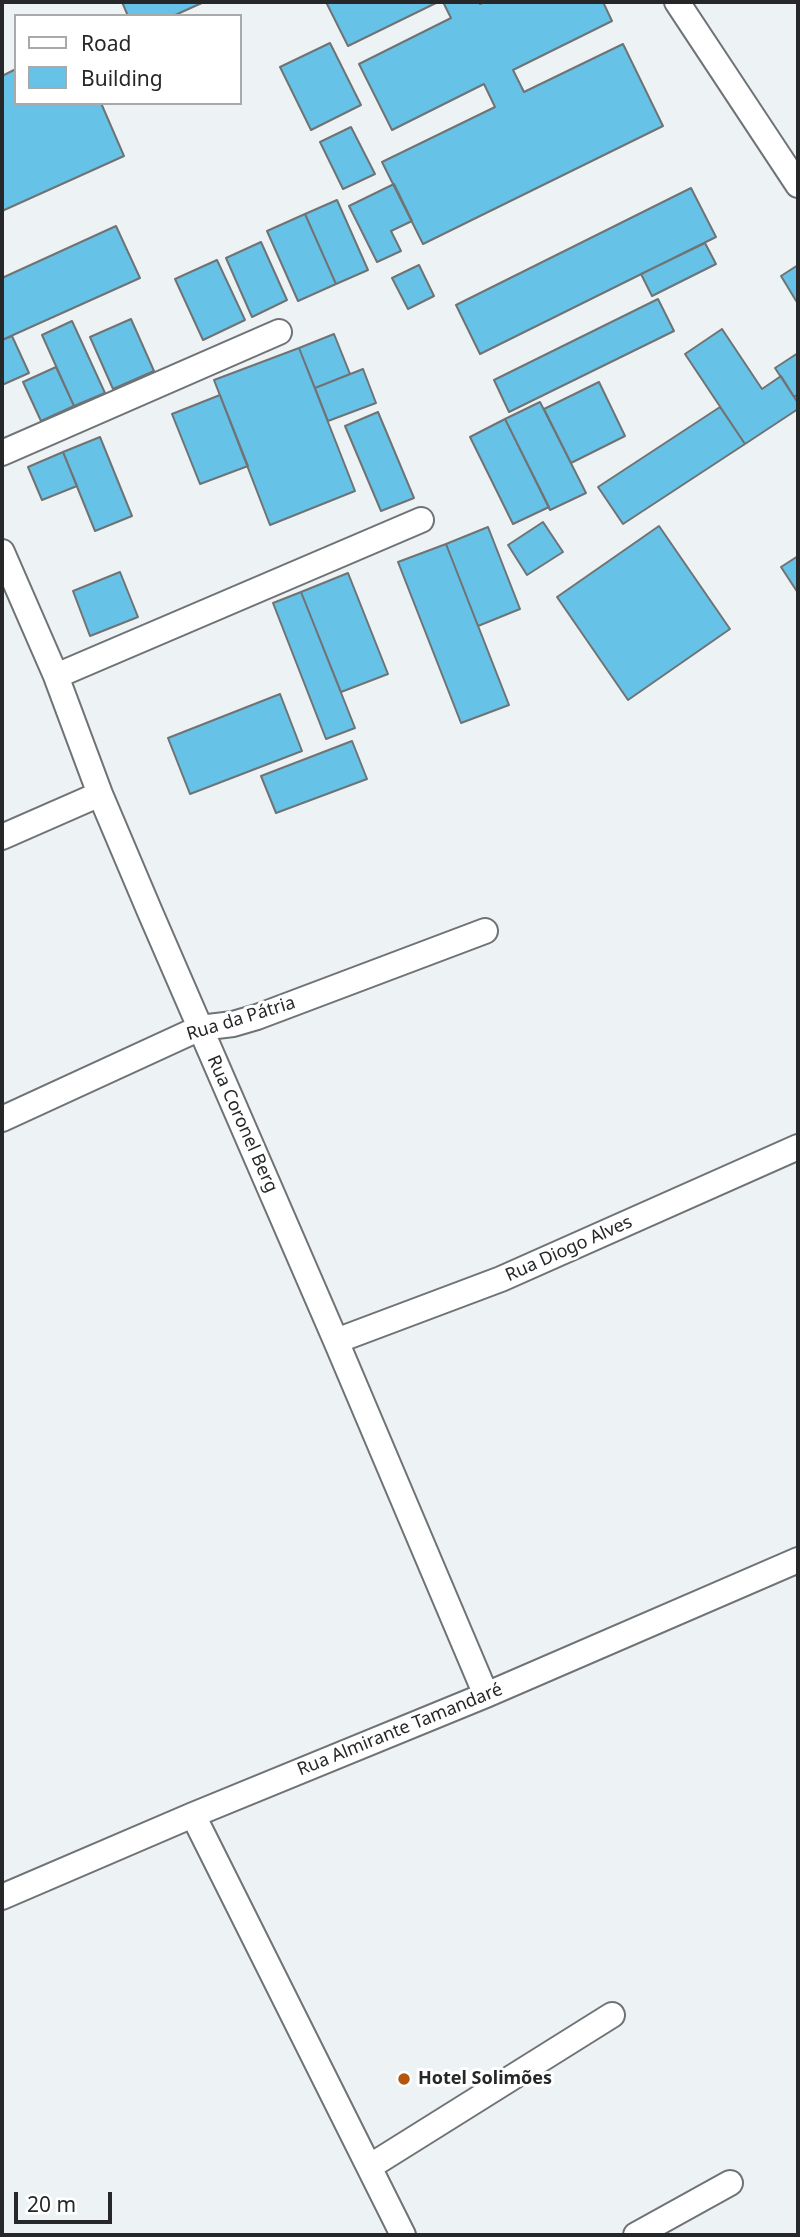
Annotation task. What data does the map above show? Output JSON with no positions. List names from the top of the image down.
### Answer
{
  "streets": {
    "street": [
      "Rua da Pátria",
      "Rua Coronel Berg",
      "Rua Diogo Alves",
      "Rua Almirante Tamandaré"
    ]
  },
  "crossings": [
    ["Rua da Pátria", "Rua Coronel Berg"],
    ["Rua Coronel Berg", "Rua Diogo Alves"],
    ["Rua Coronel Berg", "Rua Almirante Tamandaré"]
  ],
  "places": ["Hotel Solimões"],
  "legend": ["Road", "Building"],
  "scale_bar": "20 m"
}
